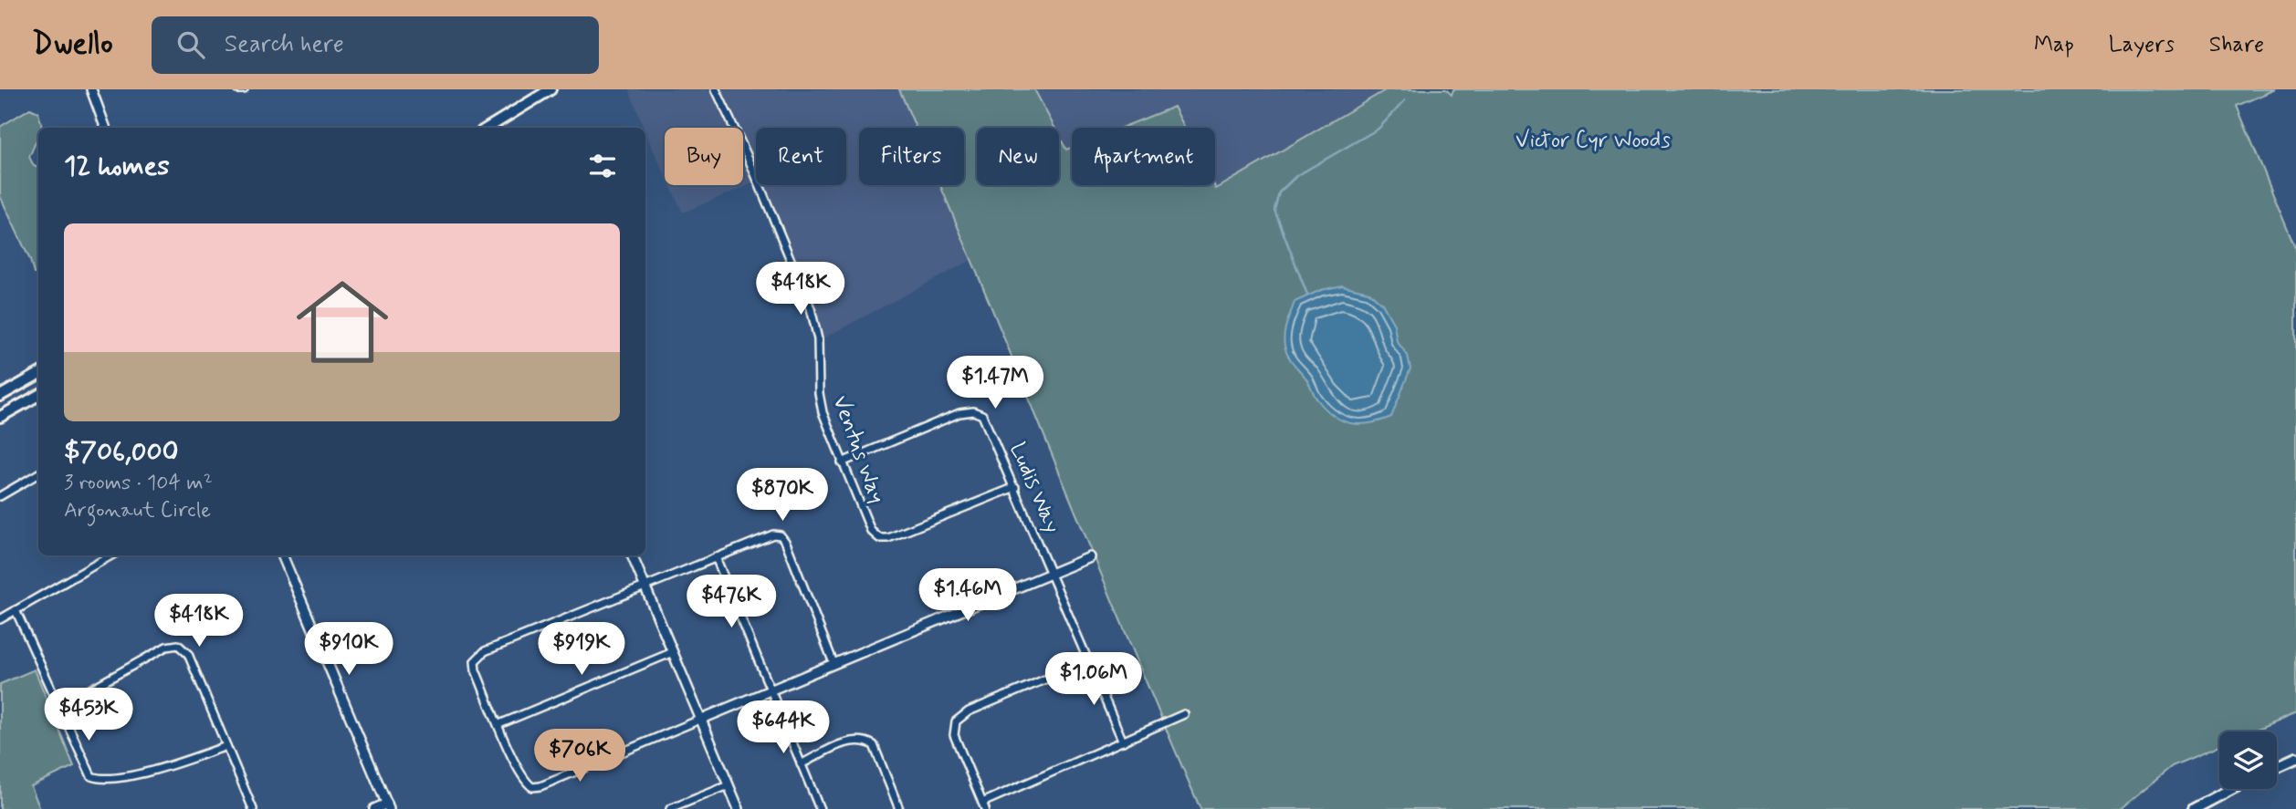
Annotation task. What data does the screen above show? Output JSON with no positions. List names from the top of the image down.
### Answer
{
  "streets": {
    "street": ["Ventus Way", "Ludis Way"]
  },
  "crossings": [
    ["Ventus Way", "Ludis Way"]
  ],
  "parks": ["Victor Cyr Woods"],
  "page": {
    "header": "Dwello",
    "search": "Search here",
    "nav": ["Map", "Layers", "Share"],
    "chip": [
      "Buy",
      "Rent",
      "Filters",
      "New",
      "Apartment"
    ],
    "heading": "12 homes",
    "list": [
      {
        "name": "$706,000",
        "note": "3 rooms · 104 m² · Argonaut Circle"
      }
    ],
    "price": [
      "$418K",
      "$1.47M",
      "$870K",
      "$1.46M",
      "$476K",
      "$418K",
      "$910K",
      "$919K",
      "$1.06M",
      "$453K",
      "$644K",
      "$706K"
    ]
  }
}
